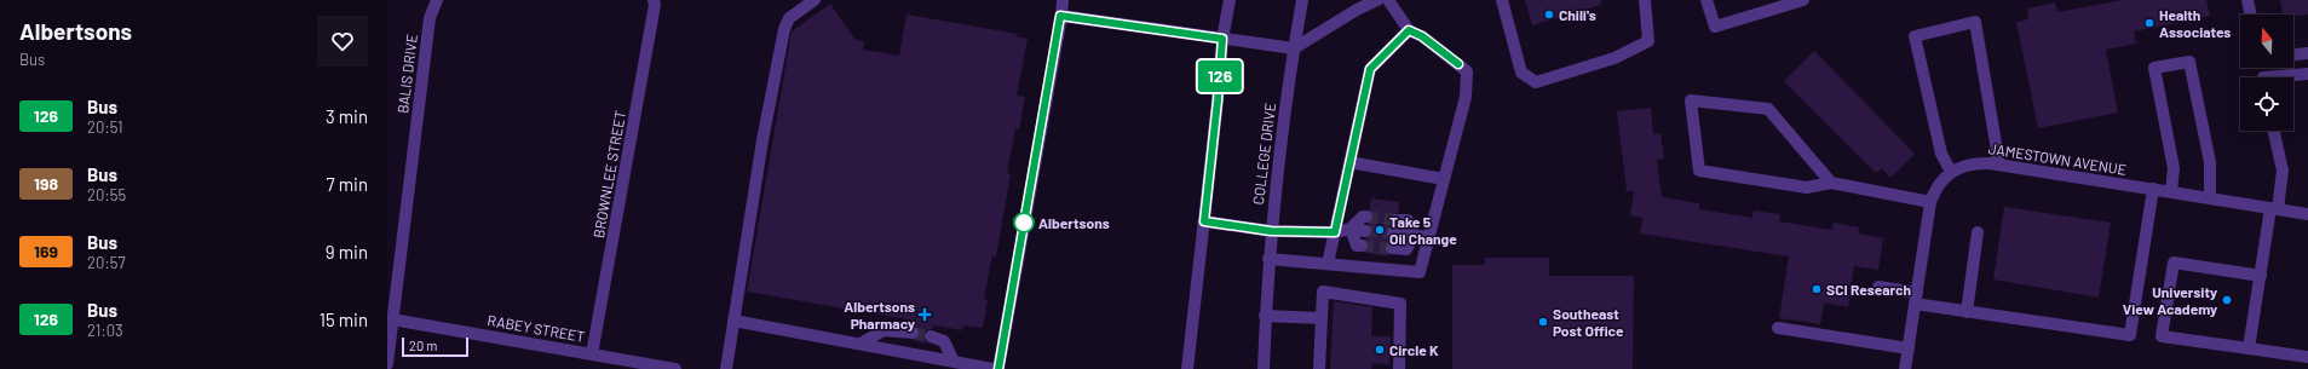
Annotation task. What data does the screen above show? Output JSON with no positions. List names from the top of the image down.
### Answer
{
  "streets": {
    "street": [
      "BALIS DRIVE",
      "COLLEGE DRIVE",
      "JAMESTOWN AVENUE",
      "BROWNLEE STREET",
      "RABEY STREET"
    ]
  },
  "crossings": [
    ["BALIS DRIVE", "RABEY STREET"],
    ["BROWNLEE STREET", "RABEY STREET"]
  ],
  "places": {
    "other": [
      "Chili's",
      "Health Associates",
      "Albertsons",
      "Take 5 Oil Change",
      "SCI Research",
      "University View Academy",
      "Southeast Post Office",
      "Circle K"
    ],
    "health": ["Albertsons Pharmacy"]
  },
  "lines": ["bus line 126"],
  "scale_bar": "20 m",
  "north": "top",
  "page": {
    "heading": ["Albertsons", "Bus"],
    "on_map": "126",
    "list": [
      {
        "mark": "126",
        "name": "Bus",
        "note": "20:51",
        "value": "3 min"
      },
      {
        "mark": "198",
        "name": "Bus",
        "note": "20:55",
        "value": "7 min"
      },
      {
        "mark": "169",
        "name": "Bus",
        "note": "20:57",
        "value": "9 min"
      },
      {
        "mark": "126",
        "name": "Bus",
        "note": "21:03",
        "value": "15 min"
      }
    ],
    "scale": "20 m"
  }
}
